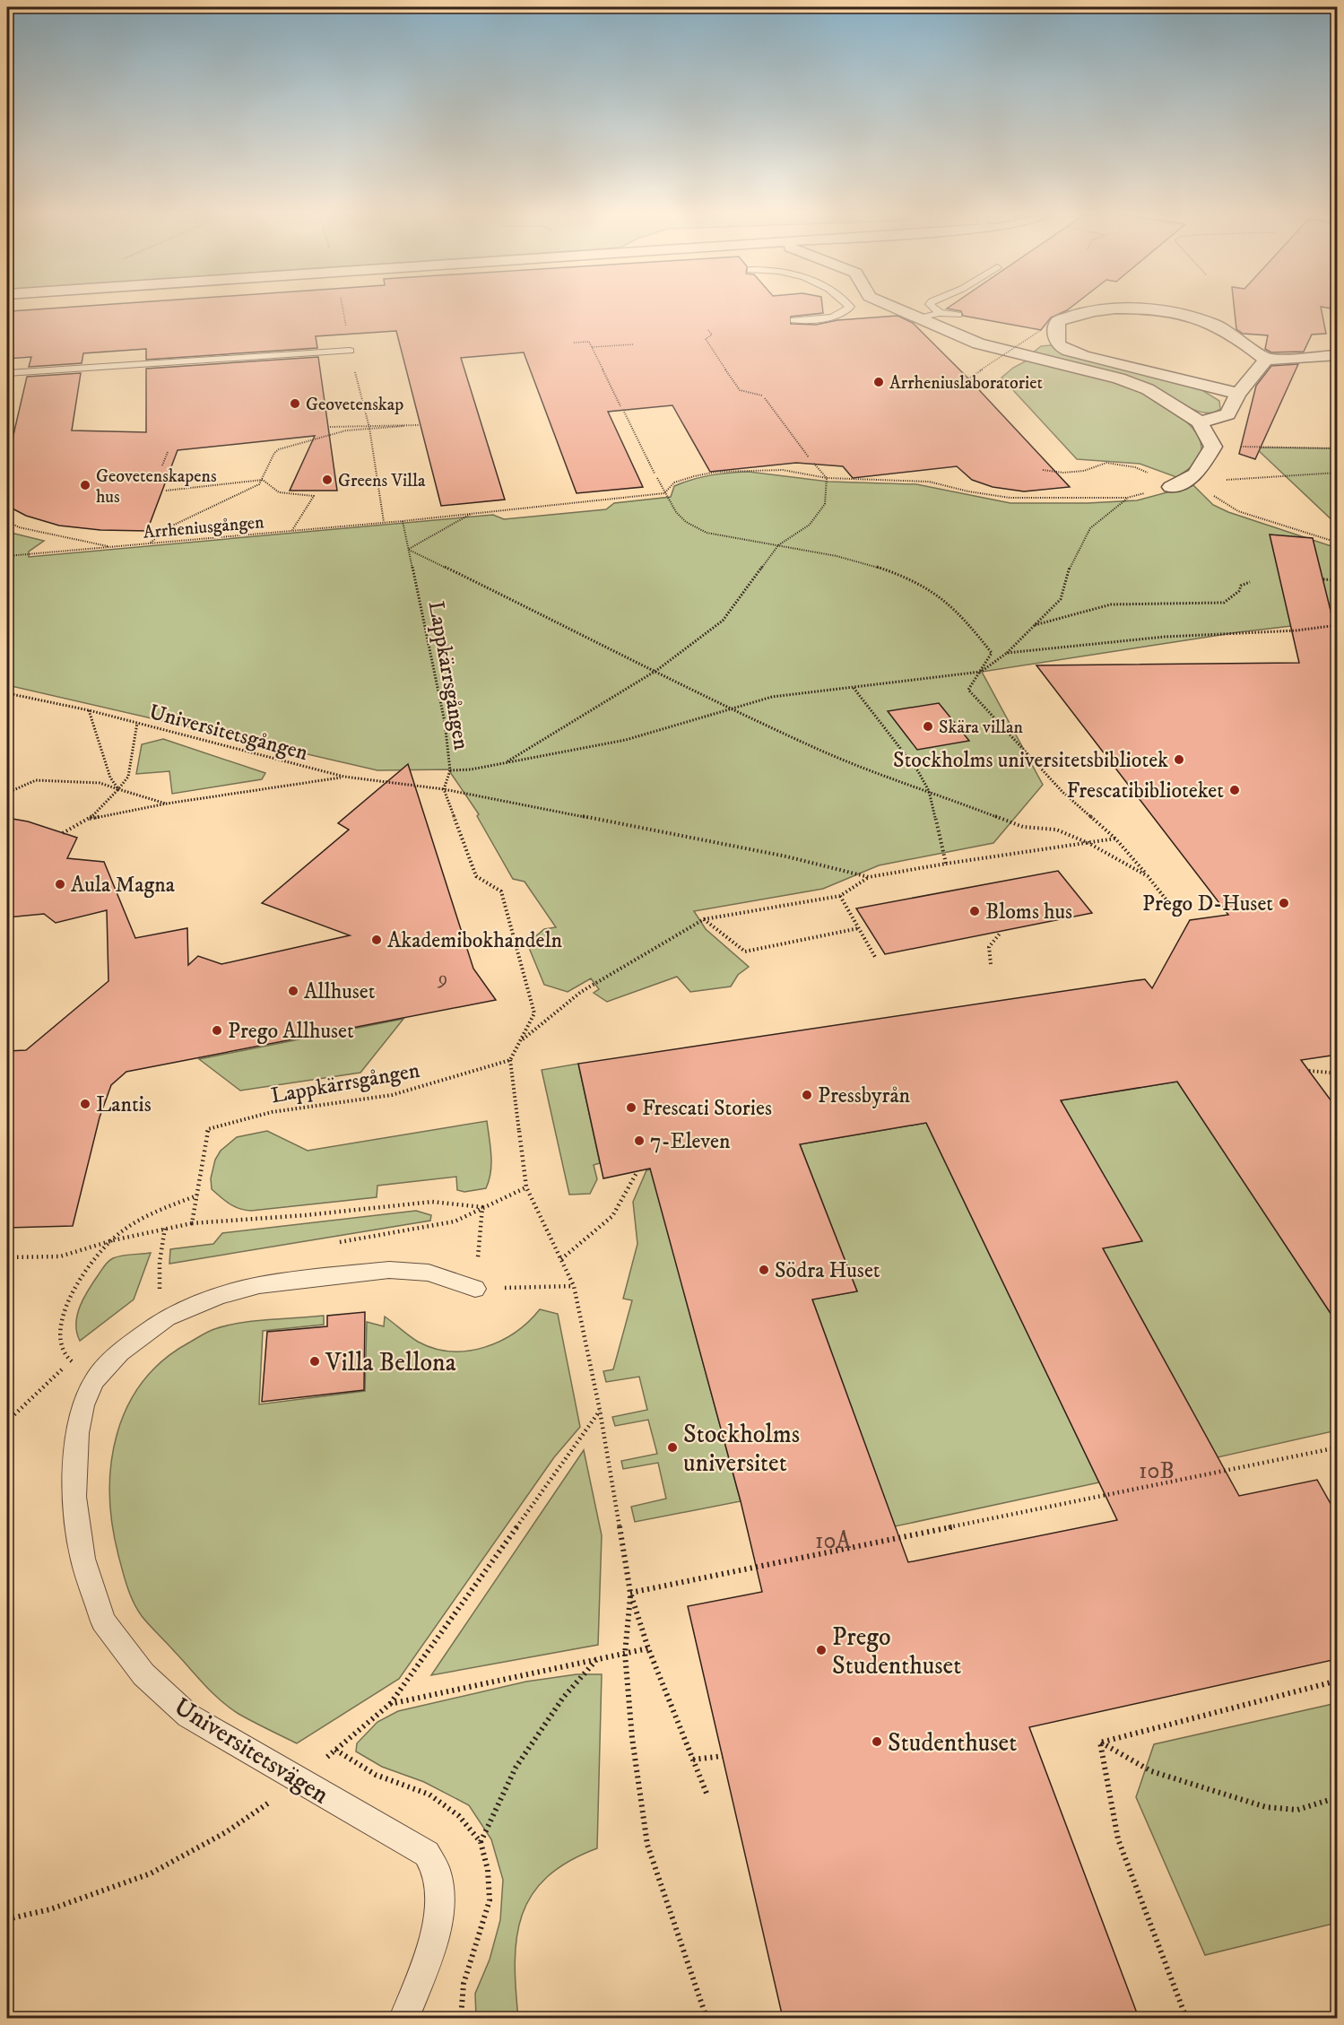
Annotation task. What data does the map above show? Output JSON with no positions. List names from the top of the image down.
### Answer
{
  "streets": {
    "lane": ["Universitetsvägen"],
    "path": ["Arrheniusgången", "Lappkärrsgången", "Universitetsgången"]
  },
  "crossings": [
    ["Arrheniusgången", "Lappkärrsgången"],
    ["Lappkärrsgången", "Universitetsgången"]
  ],
  "places": [
    "Arrheniuslaboratoriet",
    "Geovetenskap",
    "Greens Villa",
    "Geovetenskapens hus",
    "Skära villan",
    "Stockholms universitetsbibliotek",
    "Frescatibiblioteket",
    "Aula Magna",
    "Prego D-Huset",
    "Bloms hus",
    "Akademibokhandeln",
    "Allhuset",
    "Prego Allhuset",
    "Pressbyrån",
    "Lantis",
    "Frescati Stories",
    "7-Eleven",
    "Södra Huset",
    "Villa Bellona",
    "Stockholms universitet",
    "Prego Studenthuset",
    "Studenthuset"
  ],
  "house_numbers": ["9", "10B", "10A"]
}
